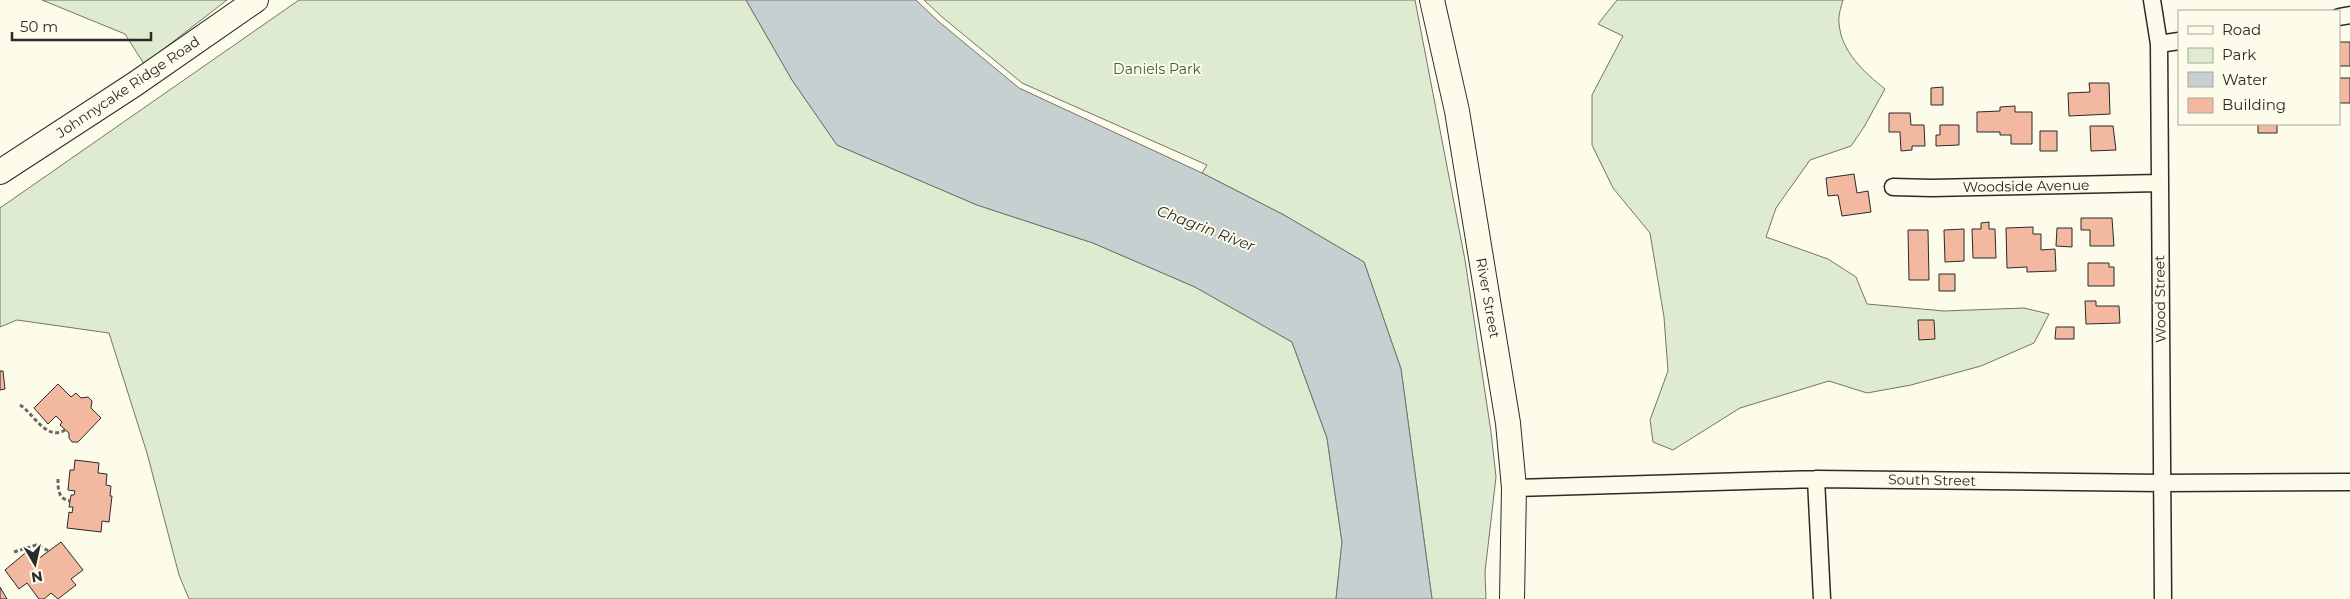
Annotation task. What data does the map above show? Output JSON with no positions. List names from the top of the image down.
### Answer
{
  "streets": {
    "main road": ["Johnnycake Ridge Road", "River Street"],
    "street": ["Woodside Avenue", "Wood Street", "South Street"]
  },
  "crossings": [
    ["Woodside Avenue", "Wood Street"],
    ["River Street", "South Street"],
    ["Wood Street", "South Street"]
  ],
  "water": ["Chagrin River"],
  "parks": ["Daniels Park"],
  "legend": [
    "Road",
    "Park",
    "Water",
    "Building"
  ],
  "scale_bar": "50 m",
  "north": "bottom"
}
